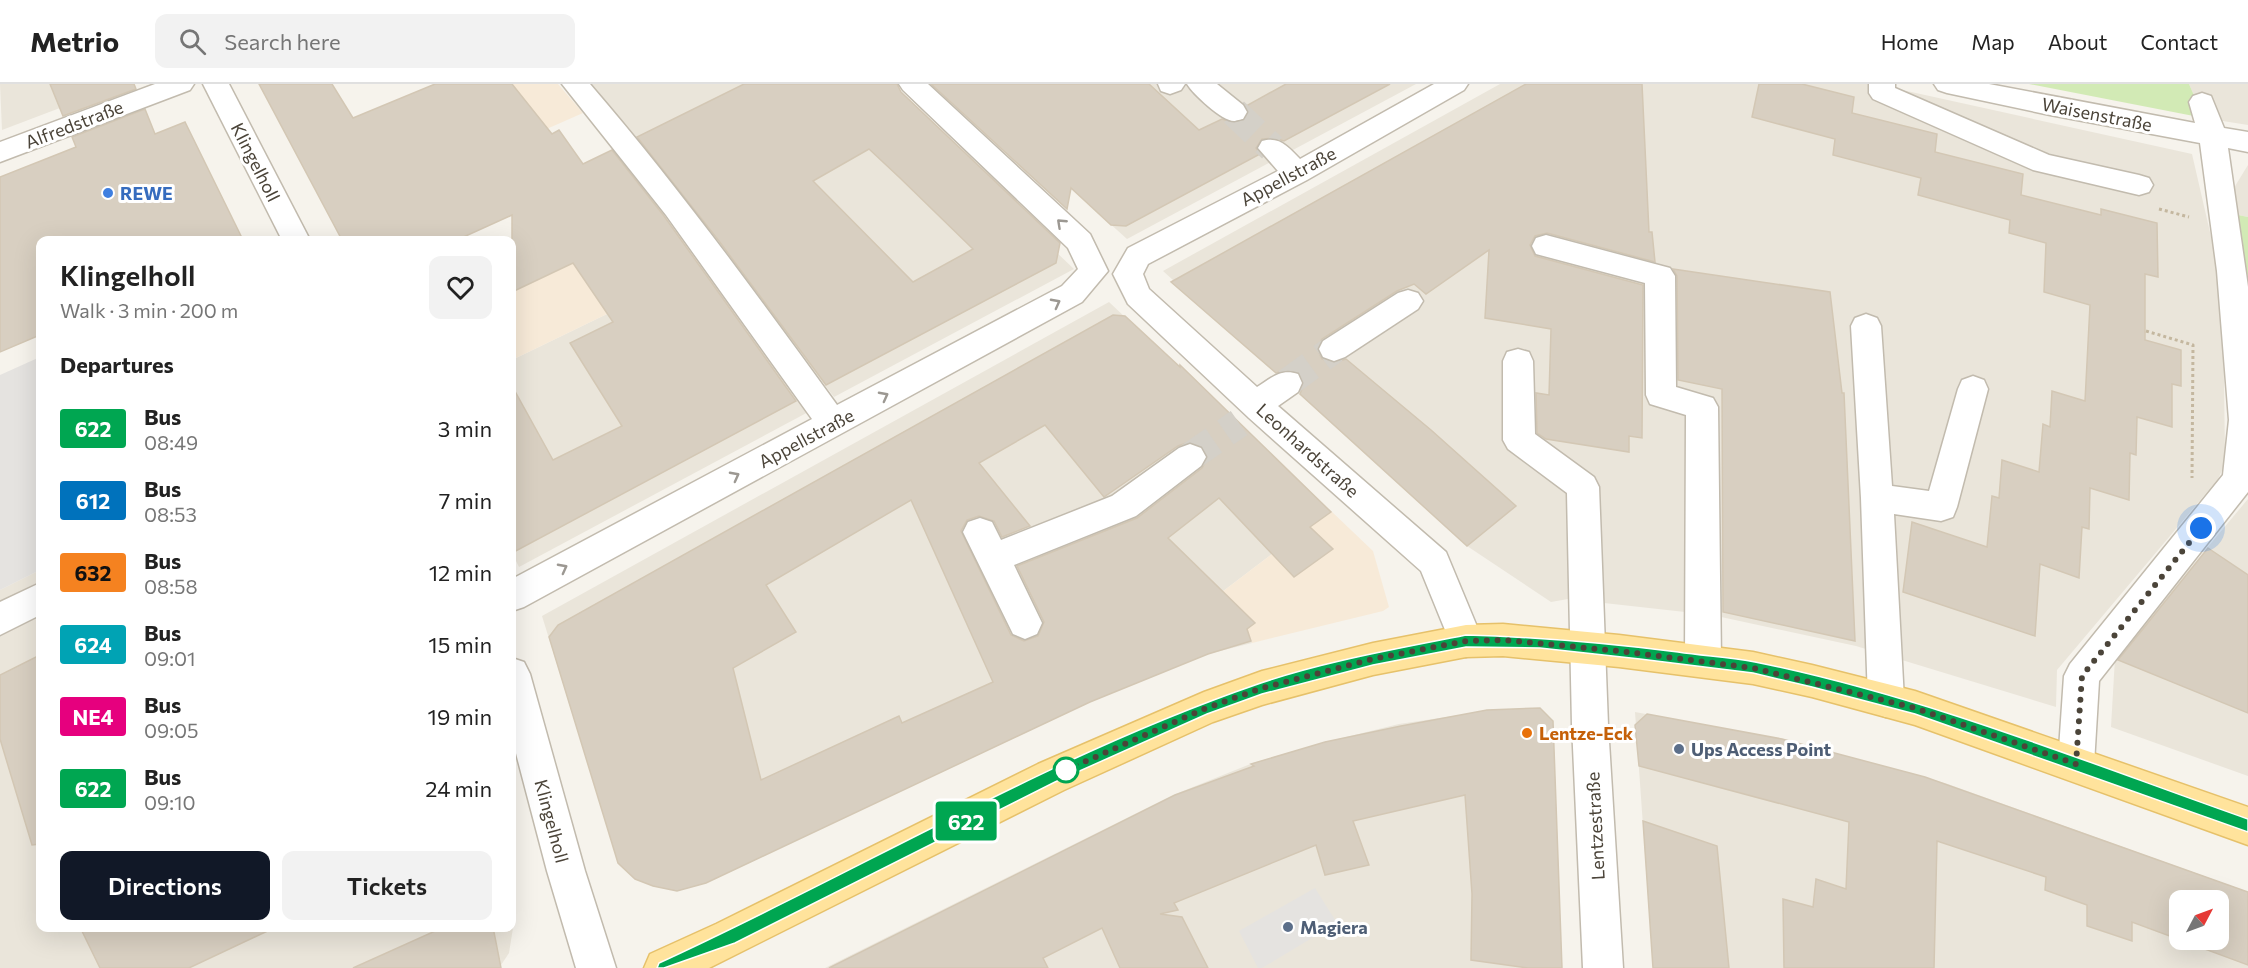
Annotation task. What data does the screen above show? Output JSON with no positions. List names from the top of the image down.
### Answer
{
  "streets": {
    "street": [
      "Waisenstraße",
      "Alfredstraße",
      "Klingelholl",
      "Appellstraße",
      "Leonhardstraße",
      "Lentzestraße"
    ]
  },
  "crossings": [
    ["Appellstraße", "Leonhardstraße"]
  ],
  "places": [
    "REWE",
    "Lentze-Eck",
    "Ups Access Point",
    "Magiera"
  ],
  "lines": ["bus line 622"],
  "north": "top right",
  "page": {
    "header": "Metrio",
    "search": "Search here",
    "nav": [
      "Home",
      "Map",
      "About",
      "Contact"
    ],
    "on_map": "622",
    "heading": [
      ["Klingelholl", "Walk · 3 min · 200 m"],
      "Departures"
    ],
    "list": [
      {
        "mark": "622",
        "name": "Bus",
        "note": "08:49",
        "value": "3 min"
      },
      {
        "mark": "612",
        "name": "Bus",
        "note": "08:53",
        "value": "7 min"
      },
      {
        "mark": "632",
        "name": "Bus",
        "note": "08:58",
        "value": "12 min"
      },
      {
        "mark": "624",
        "name": "Bus",
        "note": "09:01",
        "value": "15 min"
      },
      {
        "mark": "NE4",
        "name": "Bus",
        "note": "09:05",
        "value": "19 min"
      },
      {
        "mark": "622",
        "name": "Bus",
        "note": "09:10",
        "value": "24 min"
      }
    ],
    "buttons": ["Directions", "Tickets"]
  }
}
